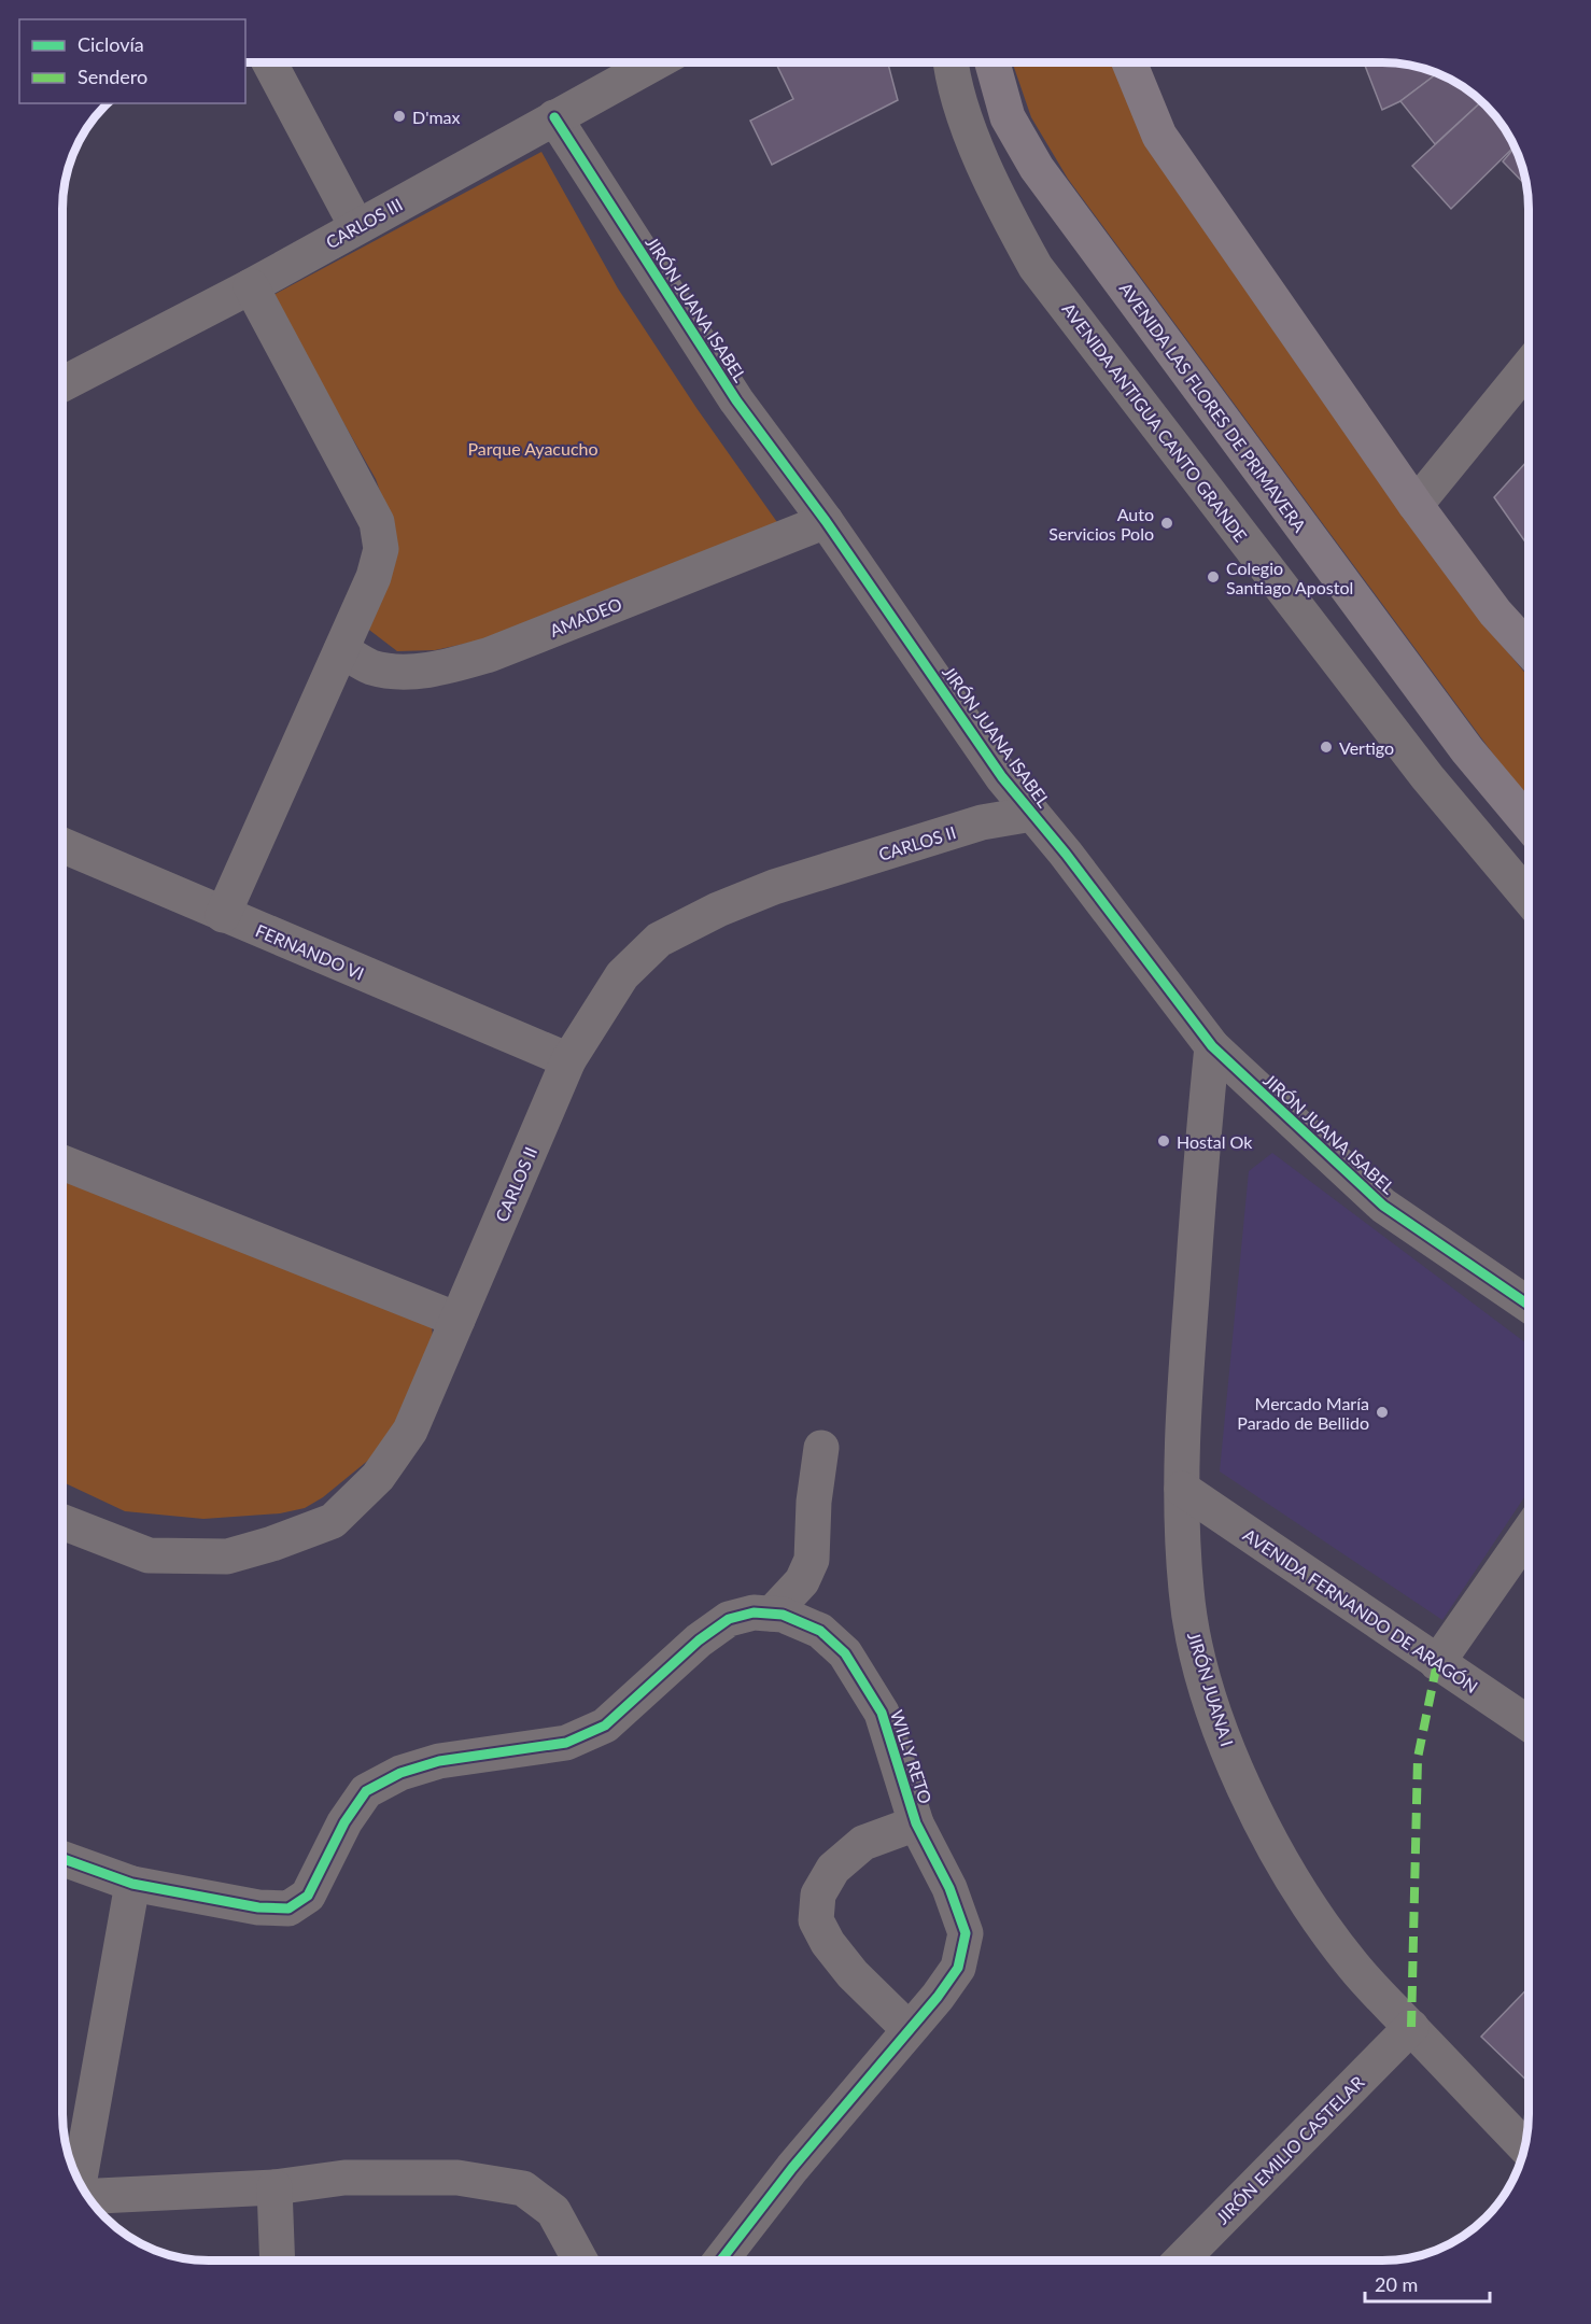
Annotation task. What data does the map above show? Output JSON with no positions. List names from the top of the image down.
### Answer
{
  "streets": {
    "main road": ["AVENIDA LAS FLORES DE PRIMAVERA"],
    "street": [
      "CARLOS III",
      "JIRÓN JUANA ISABEL",
      "AVENIDA ANTIGUA CANTO GRANDE",
      "AMADEO",
      "CARLOS II",
      "FERNANDO VI",
      "AVENIDA FERNANDO DE ARAGÓN",
      "JIRÓN JUANA I",
      "WILLY RETO",
      "JIRÓN EMILIO CASTELAR"
    ]
  },
  "crossings": [
    ["CARLOS III", "JIRÓN JUANA ISABEL"],
    ["JIRÓN JUANA ISABEL", "AMADEO"],
    ["JIRÓN JUANA ISABEL", "CARLOS II"],
    ["JIRÓN JUANA ISABEL", "JIRÓN JUANA I"],
    ["CARLOS II", "FERNANDO VI"],
    ["AVENIDA FERNANDO DE ARAGÓN", "JIRÓN JUANA I"],
    ["JIRÓN JUANA I", "JIRÓN EMILIO CASTELAR"]
  ],
  "parks": ["Parque Ayacucho"],
  "places": [
    "D'max",
    "Auto Servicios Polo",
    "Colegio Santiago Apostol",
    "Vertigo",
    "Hostal Ok",
    "Mercado María Parado de Bellido"
  ],
  "legend": ["Ciclovía", "Sendero"],
  "scale_bar": "20 m"
}
